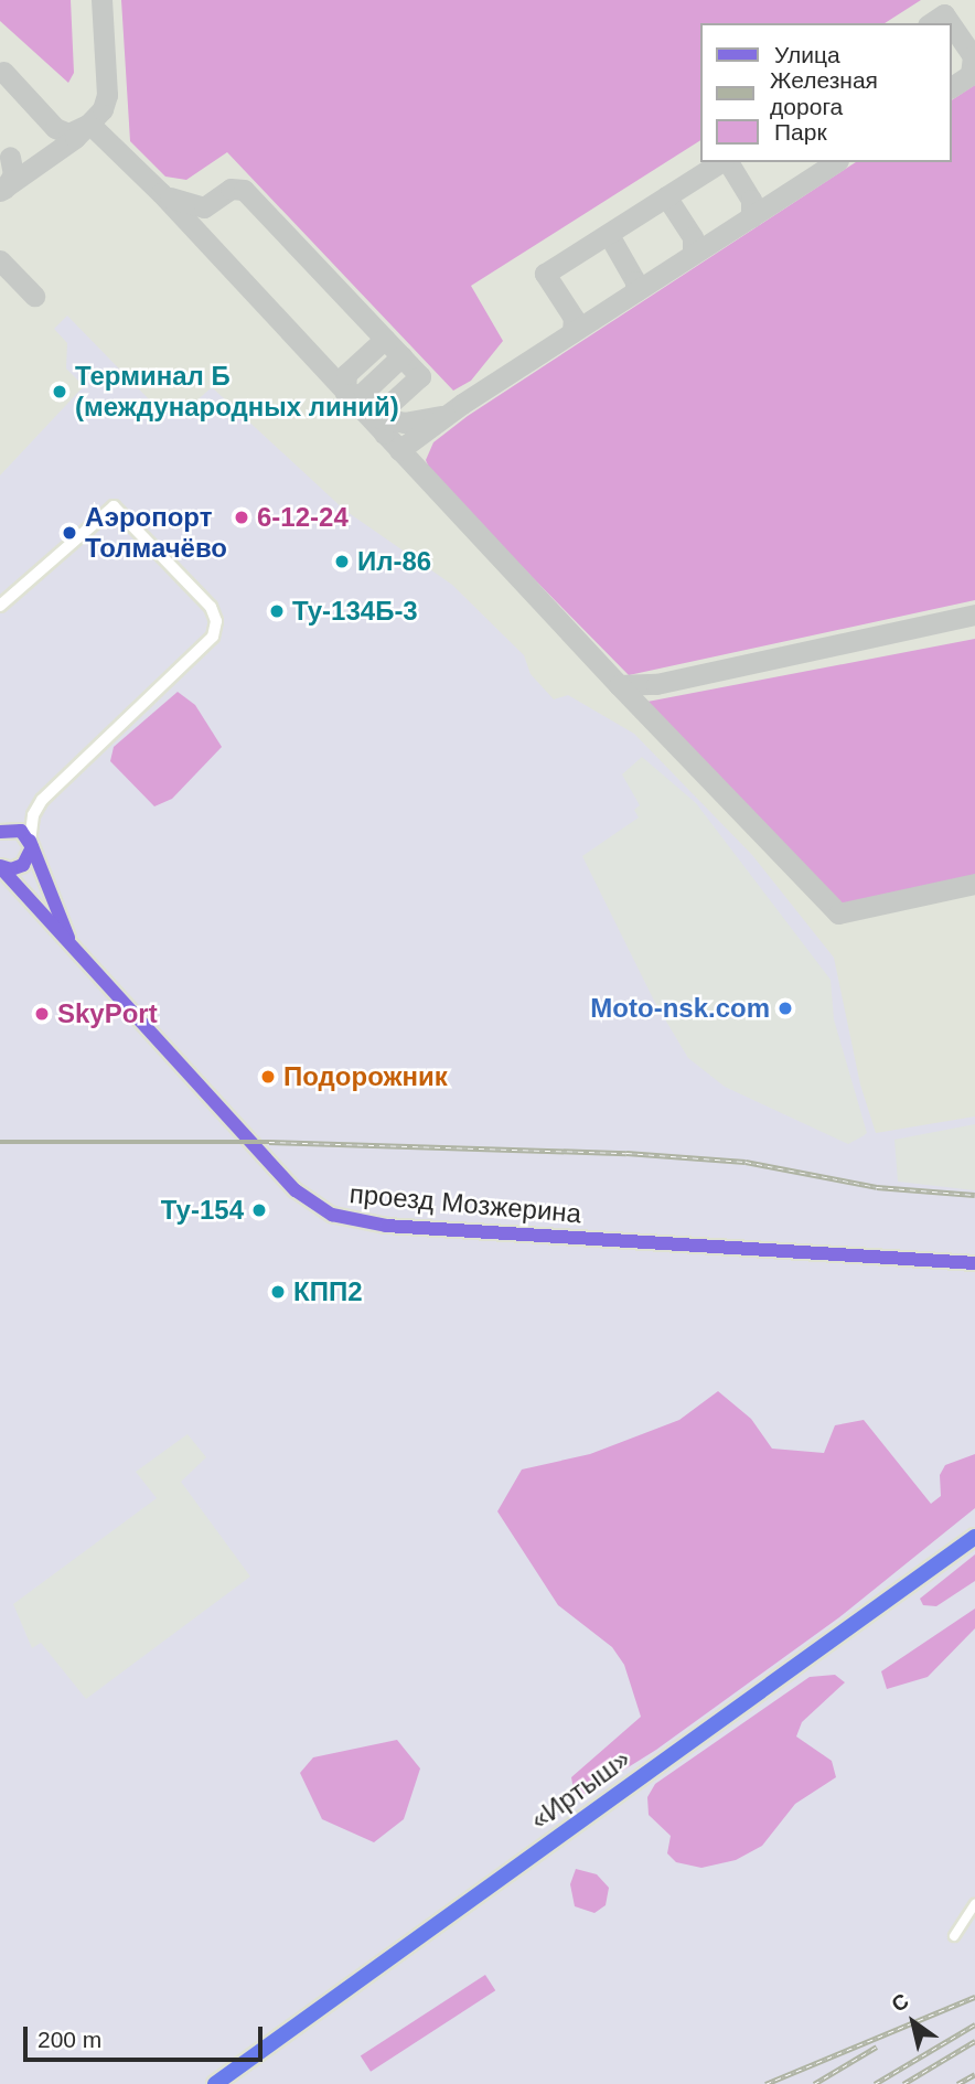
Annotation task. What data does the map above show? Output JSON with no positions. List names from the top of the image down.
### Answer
{
  "streets": {
    "highway": ["«Иртыш»"],
    "main road": ["проезд Мозжерина"]
  },
  "places": [
    "Терминал Б (международных линий)",
    "6-12-24",
    "Аэропорт Толмачёво",
    "Ил-86",
    "Ту-134Б-3",
    "Moto-nsk.com",
    "SkyPort",
    "Подорожник",
    "Ту-154",
    "КПП2"
  ],
  "legend": ["Улица", "Железная дорога", "Парк"],
  "scale_bar": "200 m",
  "north": "top left"
}
